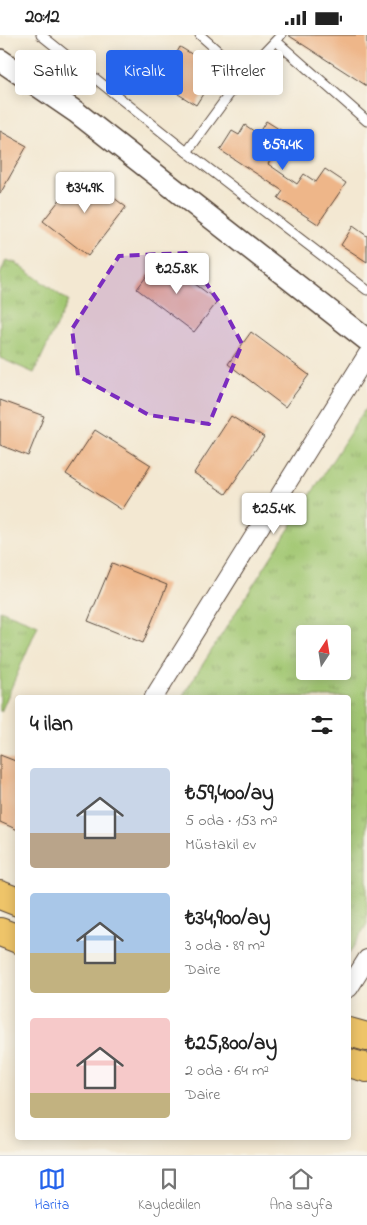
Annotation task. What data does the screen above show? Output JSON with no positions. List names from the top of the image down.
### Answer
{
  "north": "top",
  "page": {
    "status": "20:12",
    "chip": ["Satılık", "Kiralık", "Filtreler"],
    "price": [
      "₺59.4K",
      "₺34.9K",
      "₺25.8K",
      "₺25.4K"
    ],
    "heading": "4 ilan",
    "list": [
      {
        "name": "₺59,400/ay",
        "note": "5 oda · 153 m² · Müstakil ev"
      },
      {
        "name": "₺34,900/ay",
        "note": "3 oda · 89 m² · Daire"
      },
      {
        "name": "₺25,800/ay",
        "note": "2 oda · 64 m² · Daire"
      }
    ],
    "tabs": ["Harita", "Kaydedilen", "Ana sayfa"]
  }
}
